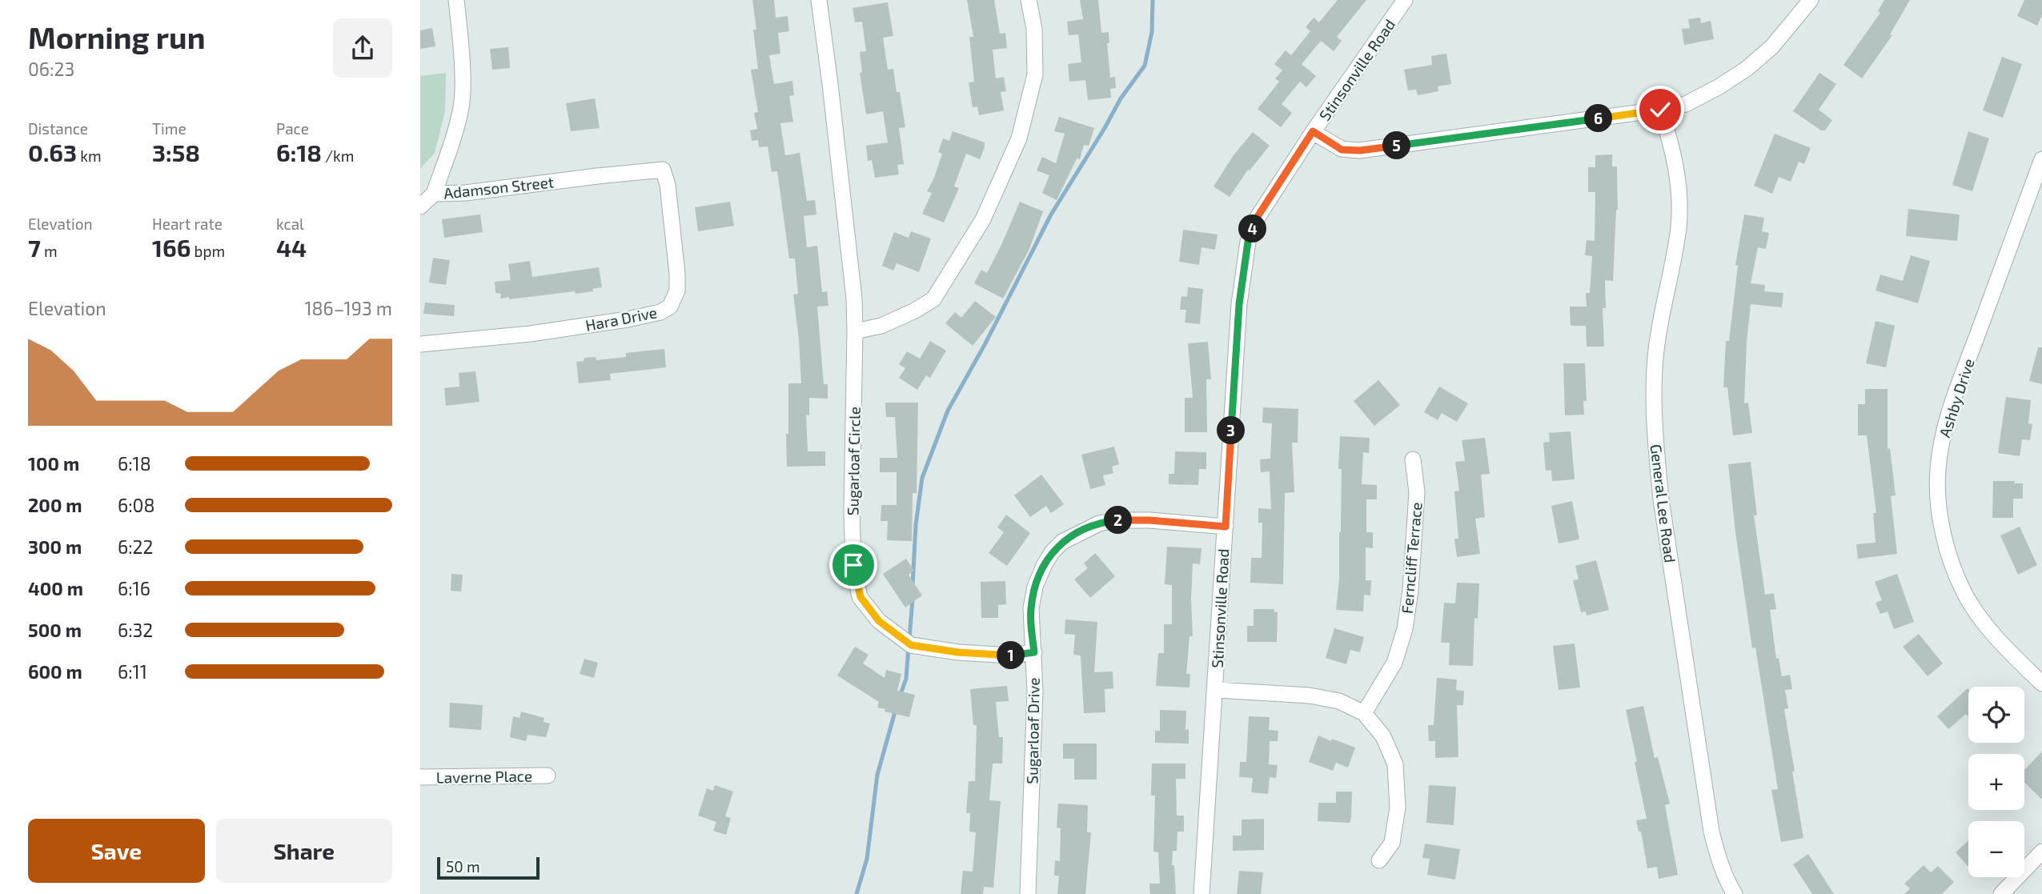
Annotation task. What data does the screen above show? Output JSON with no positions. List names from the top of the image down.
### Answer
{
  "streets": {
    "street": [
      "Stinsonville Road",
      "Adamson Street",
      "Hara Drive",
      "Ashby Drive",
      "Sugarloaf Circle",
      "General Lee Road",
      "Ferncliff Terrace",
      "Sugarloaf Drive",
      "Laverne Place"
    ]
  },
  "crossings": [
    ["Stinsonville Road", "Sugarloaf Drive"],
    ["Adamson Street", "Hara Drive"],
    ["Sugarloaf Circle", "Sugarloaf Drive"]
  ],
  "scale_bar": "50 m",
  "page": {
    "heading": ["Morning run", "06:23"],
    "stats": [
      ["Distance", "0.63 km"],
      ["Time", "3:58"],
      ["Pace", "6:18 /km"],
      ["Elevation", "7 m"],
      ["Heart rate", "166 bpm"],
      ["kcal", "44"]
    ],
    "pins": [
      "6",
      "5",
      "4",
      "3",
      "2",
      "1"
    ],
    "chart": ["Elevation", "186–193 m"],
    "list": [
      {
        "name": "100 m",
        "note": "6:18"
      },
      {
        "name": "200 m",
        "note": "6:08"
      },
      {
        "name": "300 m",
        "note": "6:22"
      },
      {
        "name": "400 m",
        "note": "6:16"
      },
      {
        "name": "500 m",
        "note": "6:32"
      },
      {
        "name": "600 m",
        "note": "6:11"
      }
    ],
    "map_buttons": ["+", "−"],
    "buttons": ["Save", "Share"],
    "scale": "50 m"
  }
}
